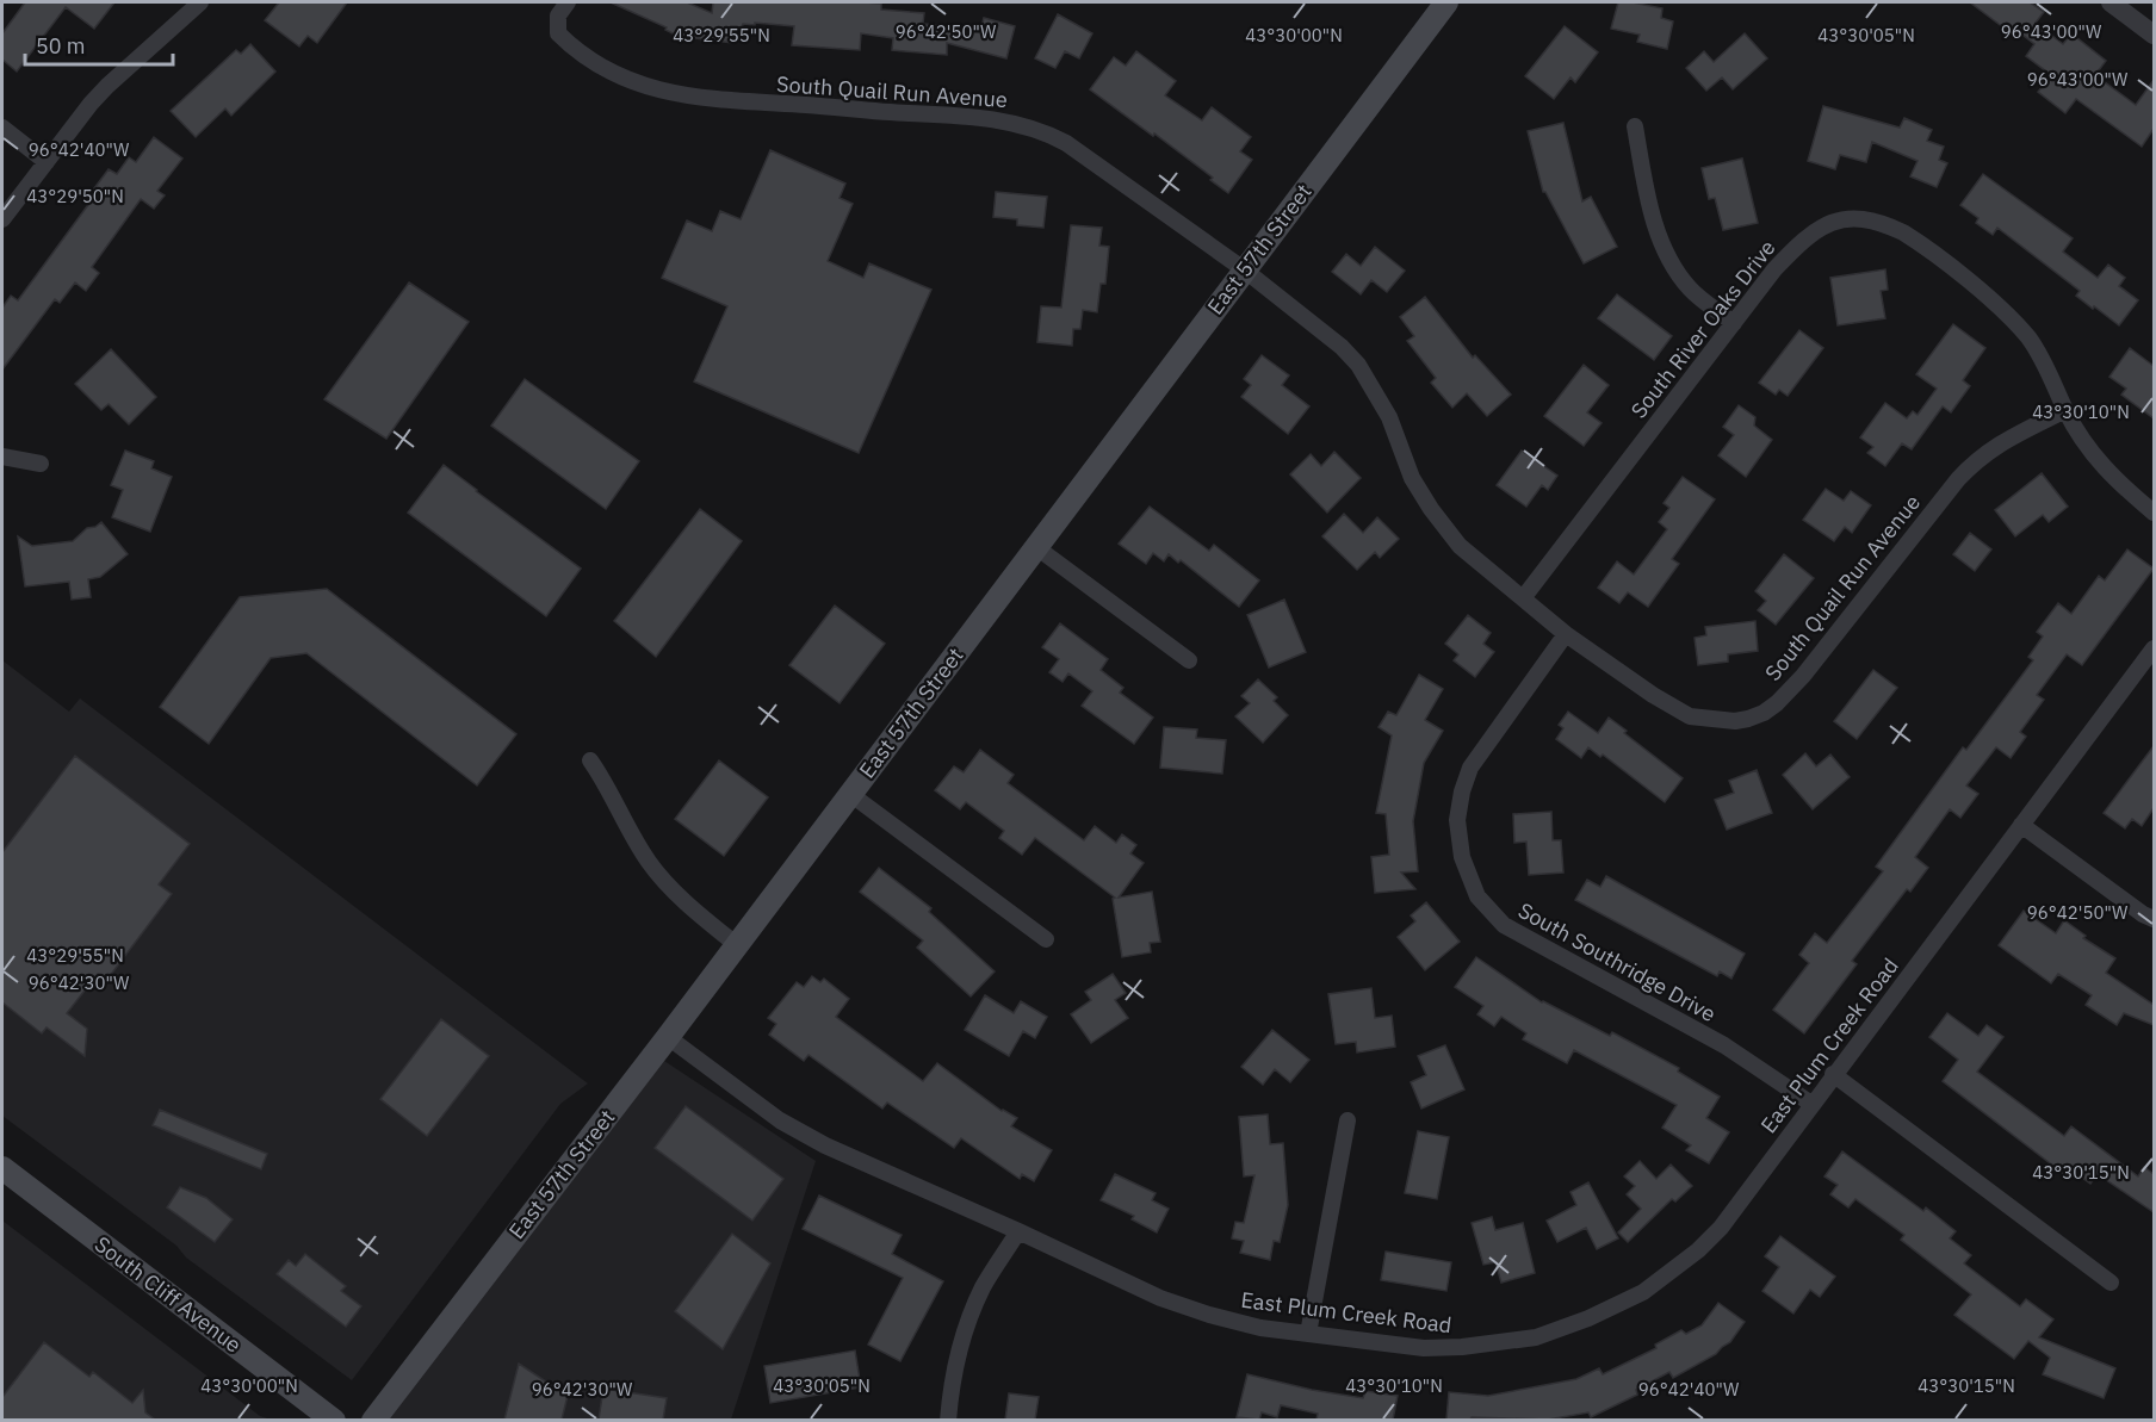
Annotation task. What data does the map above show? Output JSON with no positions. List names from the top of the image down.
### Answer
{
  "streets": {
    "main road": ["East 57th Street", "South Cliff Avenue"],
    "street": [
      "South Quail Run Avenue",
      "South River Oaks Drive",
      "South Southridge Drive",
      "East Plum Creek Road"
    ]
  },
  "crossings": [
    ["South Quail Run Avenue", "East 57th Street"],
    ["South Quail Run Avenue", "South River Oaks Drive"],
    ["South Quail Run Avenue", "South Southridge Drive"],
    ["East 57th Street", "East Plum Creek Road"],
    ["South Southridge Drive", "East Plum Creek Road"]
  ],
  "scale_bar": "50 m",
  "coordinates": [
    "96°43'00\"W",
    "96°42'50\"W",
    "43°29'55\"N",
    "43°30'00\"N",
    "43°30'05\"N",
    "96°42'40\"W",
    "43°29'50\"N",
    "43°30'10\"N",
    "96°42'30\"W",
    "43°30'15\"N"
  ]
}
